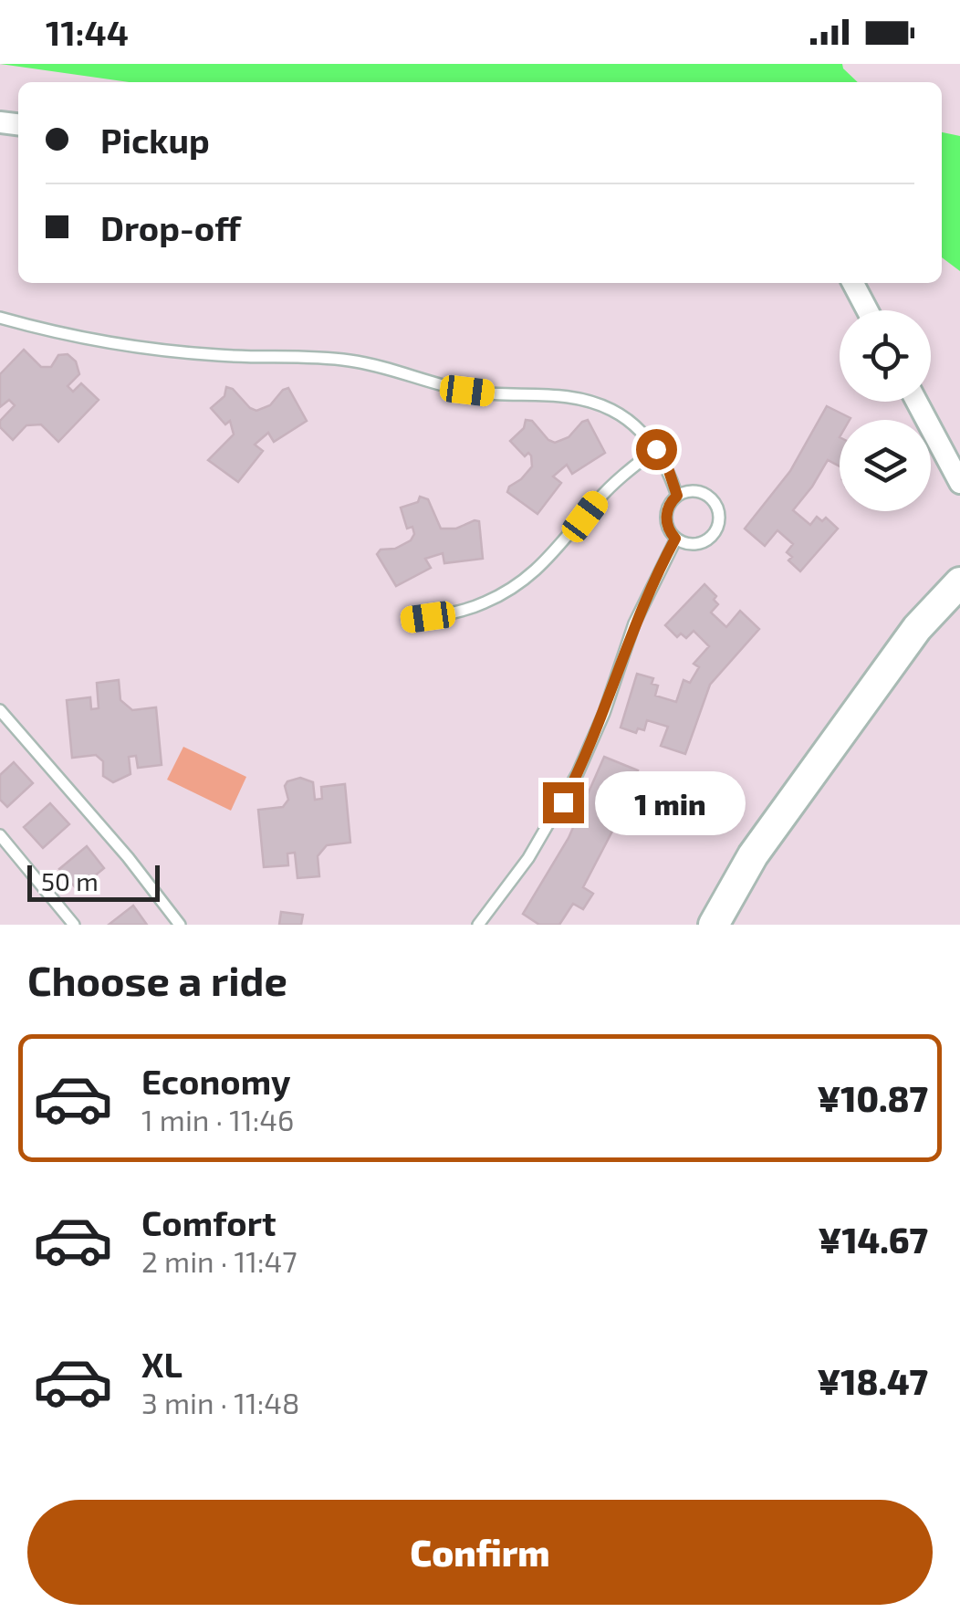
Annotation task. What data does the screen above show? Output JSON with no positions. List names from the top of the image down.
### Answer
{
  "scale_bar": "50 m",
  "page": {
    "status": "11:44",
    "banner": ["Pickup", "Drop-off"],
    "bubble": "1 min",
    "scale": "50 m",
    "heading": "Choose a ride",
    "list": [
      {
        "name": "Economy",
        "note": "1 min · 11:46",
        "value": "¥10.87"
      },
      {
        "name": "Comfort",
        "note": "2 min · 11:47",
        "value": "¥14.67"
      },
      {
        "name": "XL",
        "note": "3 min · 11:48",
        "value": "¥18.47"
      }
    ],
    "buttons": "Confirm"
  }
}
